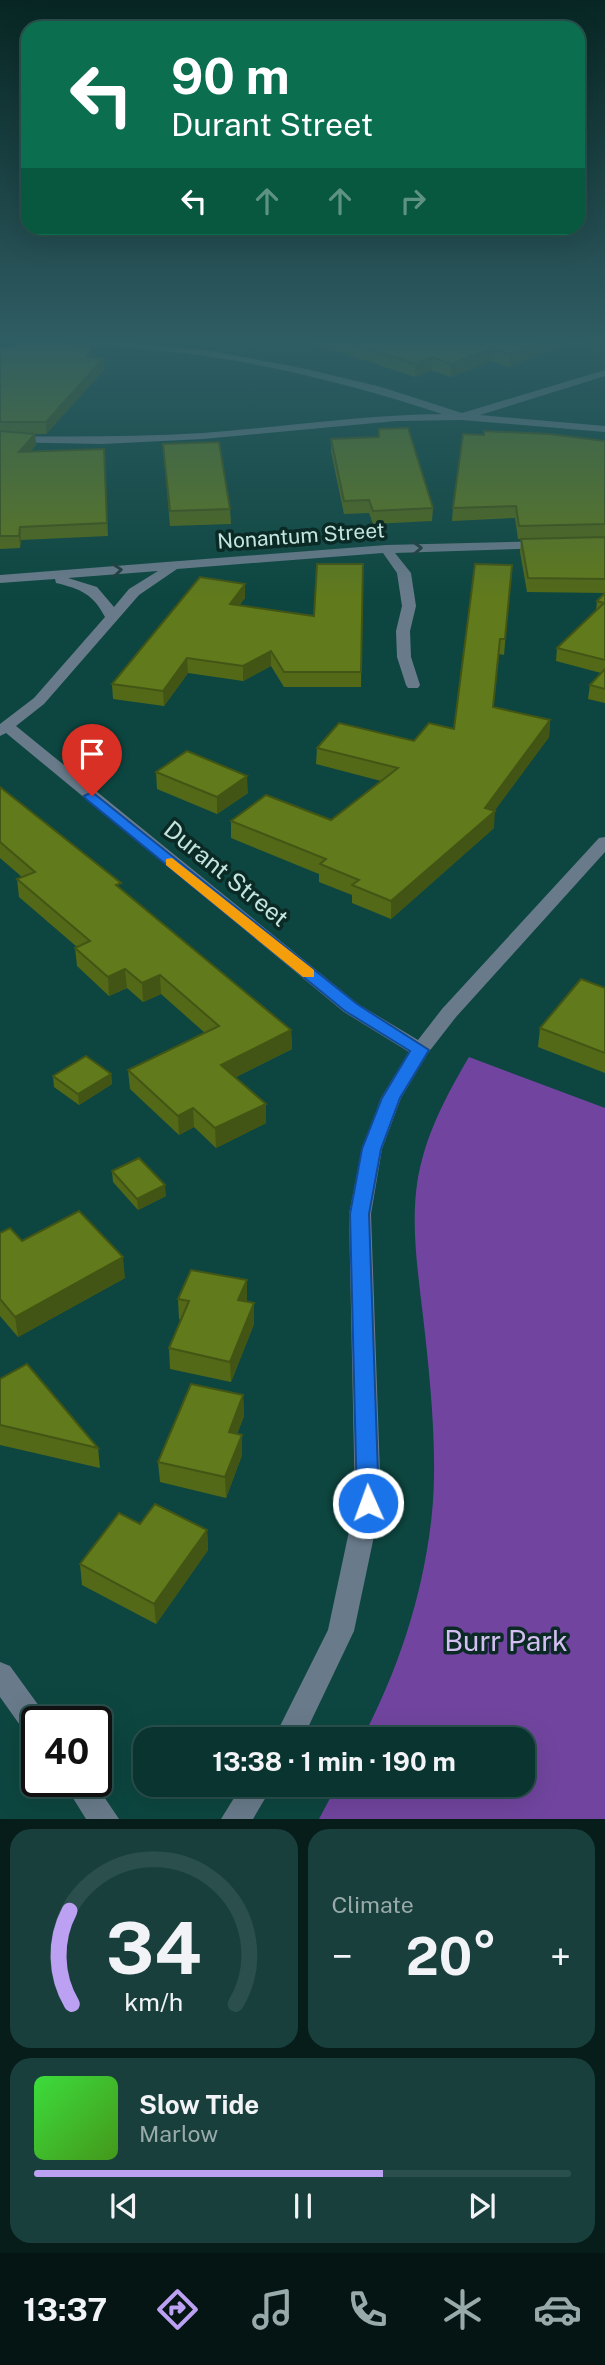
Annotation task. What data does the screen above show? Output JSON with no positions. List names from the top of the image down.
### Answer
{
  "streets": {
    "street": ["Nonantum Street", "Durant Street"]
  },
  "parks": ["Burr Park"],
  "page": {
    "turn": ["90 m", "Durant Street"],
    "limit": "40",
    "trip": "13:38 · 1 min · 190 m",
    "tile": "Climate",
    "heat": ["−", "20°", "+"],
    "song": ["Slow Tide", "Marlow"],
    "tabs": "13:37",
    "gauge": ["34", "km/h"]
  }
}
